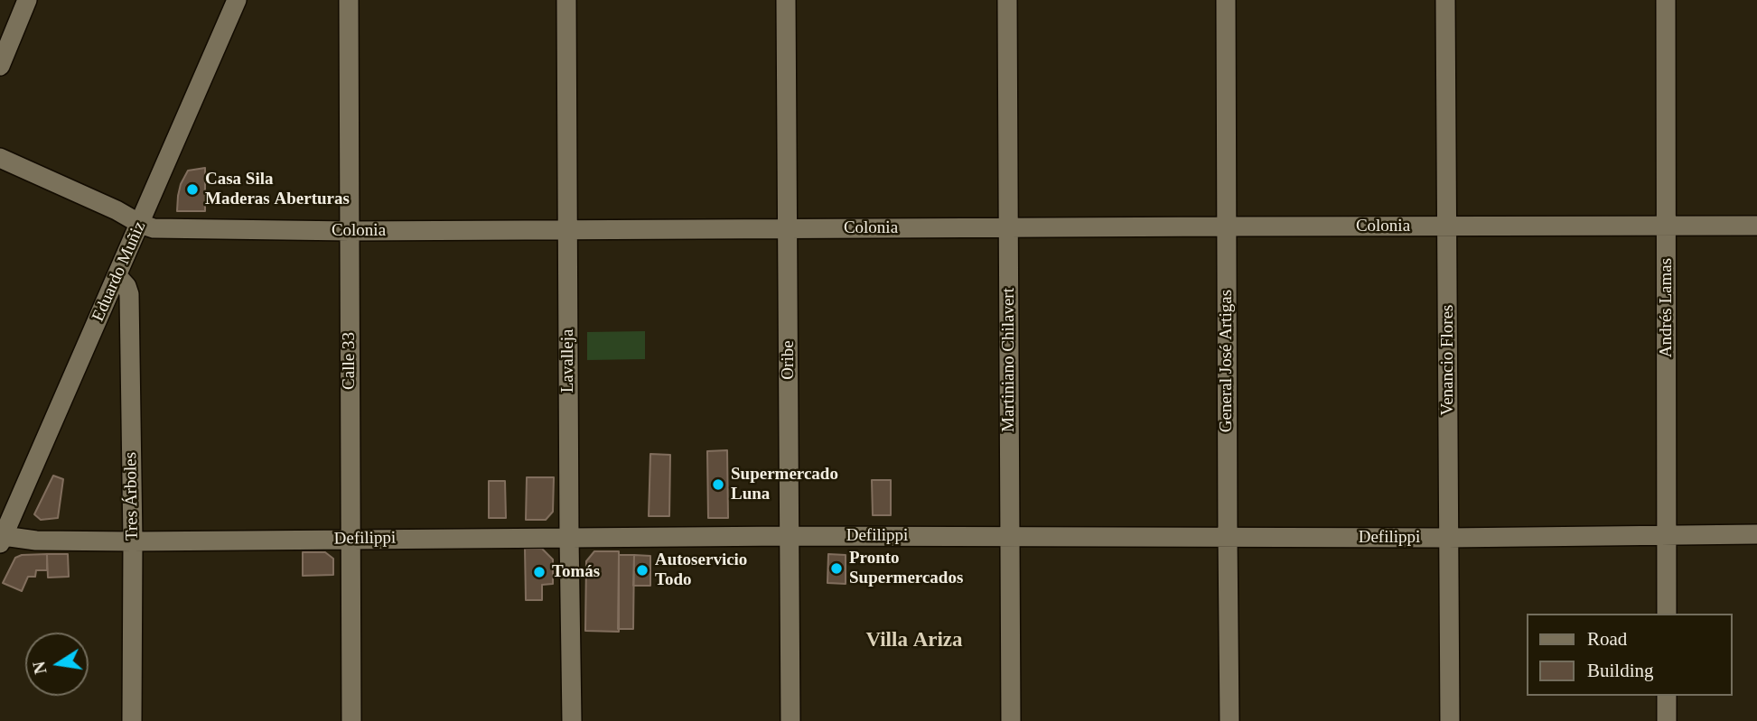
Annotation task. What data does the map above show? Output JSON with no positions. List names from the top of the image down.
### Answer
{
  "streets": {
    "street": [
      "Colonia",
      "Eduardo Muñiz",
      "Andrés Lamas",
      "Oribe",
      "Martiniano Chilavert",
      "Venancio Flores",
      "Calle 33",
      "Lavalleja",
      "General José Artigas",
      "Tres Árboles",
      "Defilippi"
    ]
  },
  "crossings": [
    ["Colonia", "Eduardo Muñiz"],
    ["Colonia", "Andrés Lamas"],
    ["Colonia", "Oribe"],
    ["Colonia", "Martiniano Chilavert"],
    ["Colonia", "Venancio Flores"],
    ["Colonia", "Calle 33"],
    ["Colonia", "Lavalleja"],
    ["Colonia", "General José Artigas"],
    ["Eduardo Muñiz", "Tres Árboles"],
    ["Eduardo Muñiz", "Defilippi"],
    ["Andrés Lamas", "Defilippi"],
    ["Oribe", "Defilippi"],
    ["Martiniano Chilavert", "Defilippi"],
    ["Venancio Flores", "Defilippi"],
    ["Calle 33", "Defilippi"],
    ["Lavalleja", "Defilippi"],
    ["General José Artigas", "Defilippi"],
    ["Tres Árboles", "Defilippi"]
  ],
  "districts": ["Villa Ariza"],
  "places": [
    "Casa Sila Maderas Aberturas",
    "Supermercado Luna",
    "Pronto Supermercados",
    "Autoservicio Todo",
    "Tomás"
  ],
  "legend": ["Road", "Building"],
  "north": "left"
}
